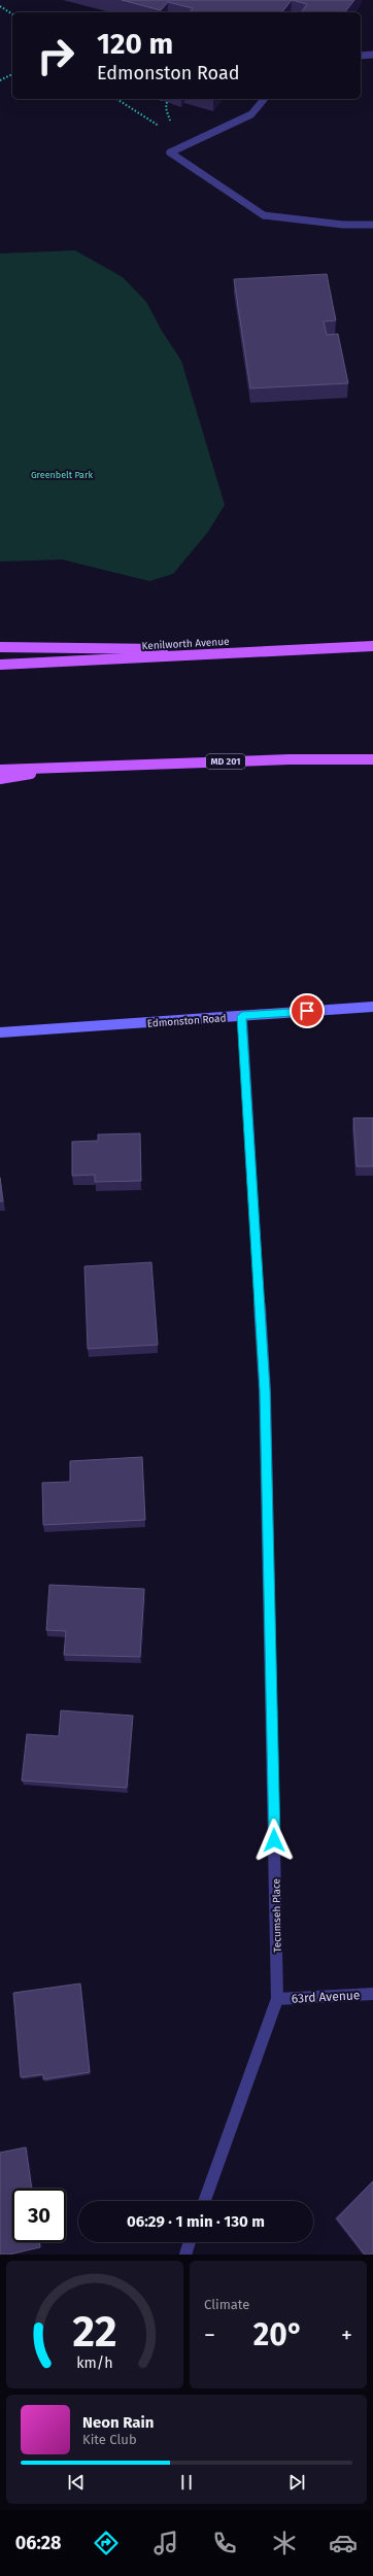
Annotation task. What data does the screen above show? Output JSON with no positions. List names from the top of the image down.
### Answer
{
  "streets": {
    "main road": ["Kenilworth Avenue", "MD 201"],
    "street": ["Edmonston Road", "Tecumseh Place", "63rd Avenue"]
  },
  "crossings": [
    ["Edmonston Road", "Tecumseh Place"],
    ["Tecumseh Place", "63rd Avenue"]
  ],
  "parks": ["Greenbelt Park"],
  "page": {
    "turn": ["120 m", "Edmonston Road"],
    "limit": "30",
    "trip": "06:29 · 1 min · 130 m",
    "tile": "Climate",
    "heat": ["−", "20°", "+"],
    "song": ["Neon Rain", "Kite Club"],
    "tabs": "06:28",
    "gauge": ["22", "km/h"]
  }
}
